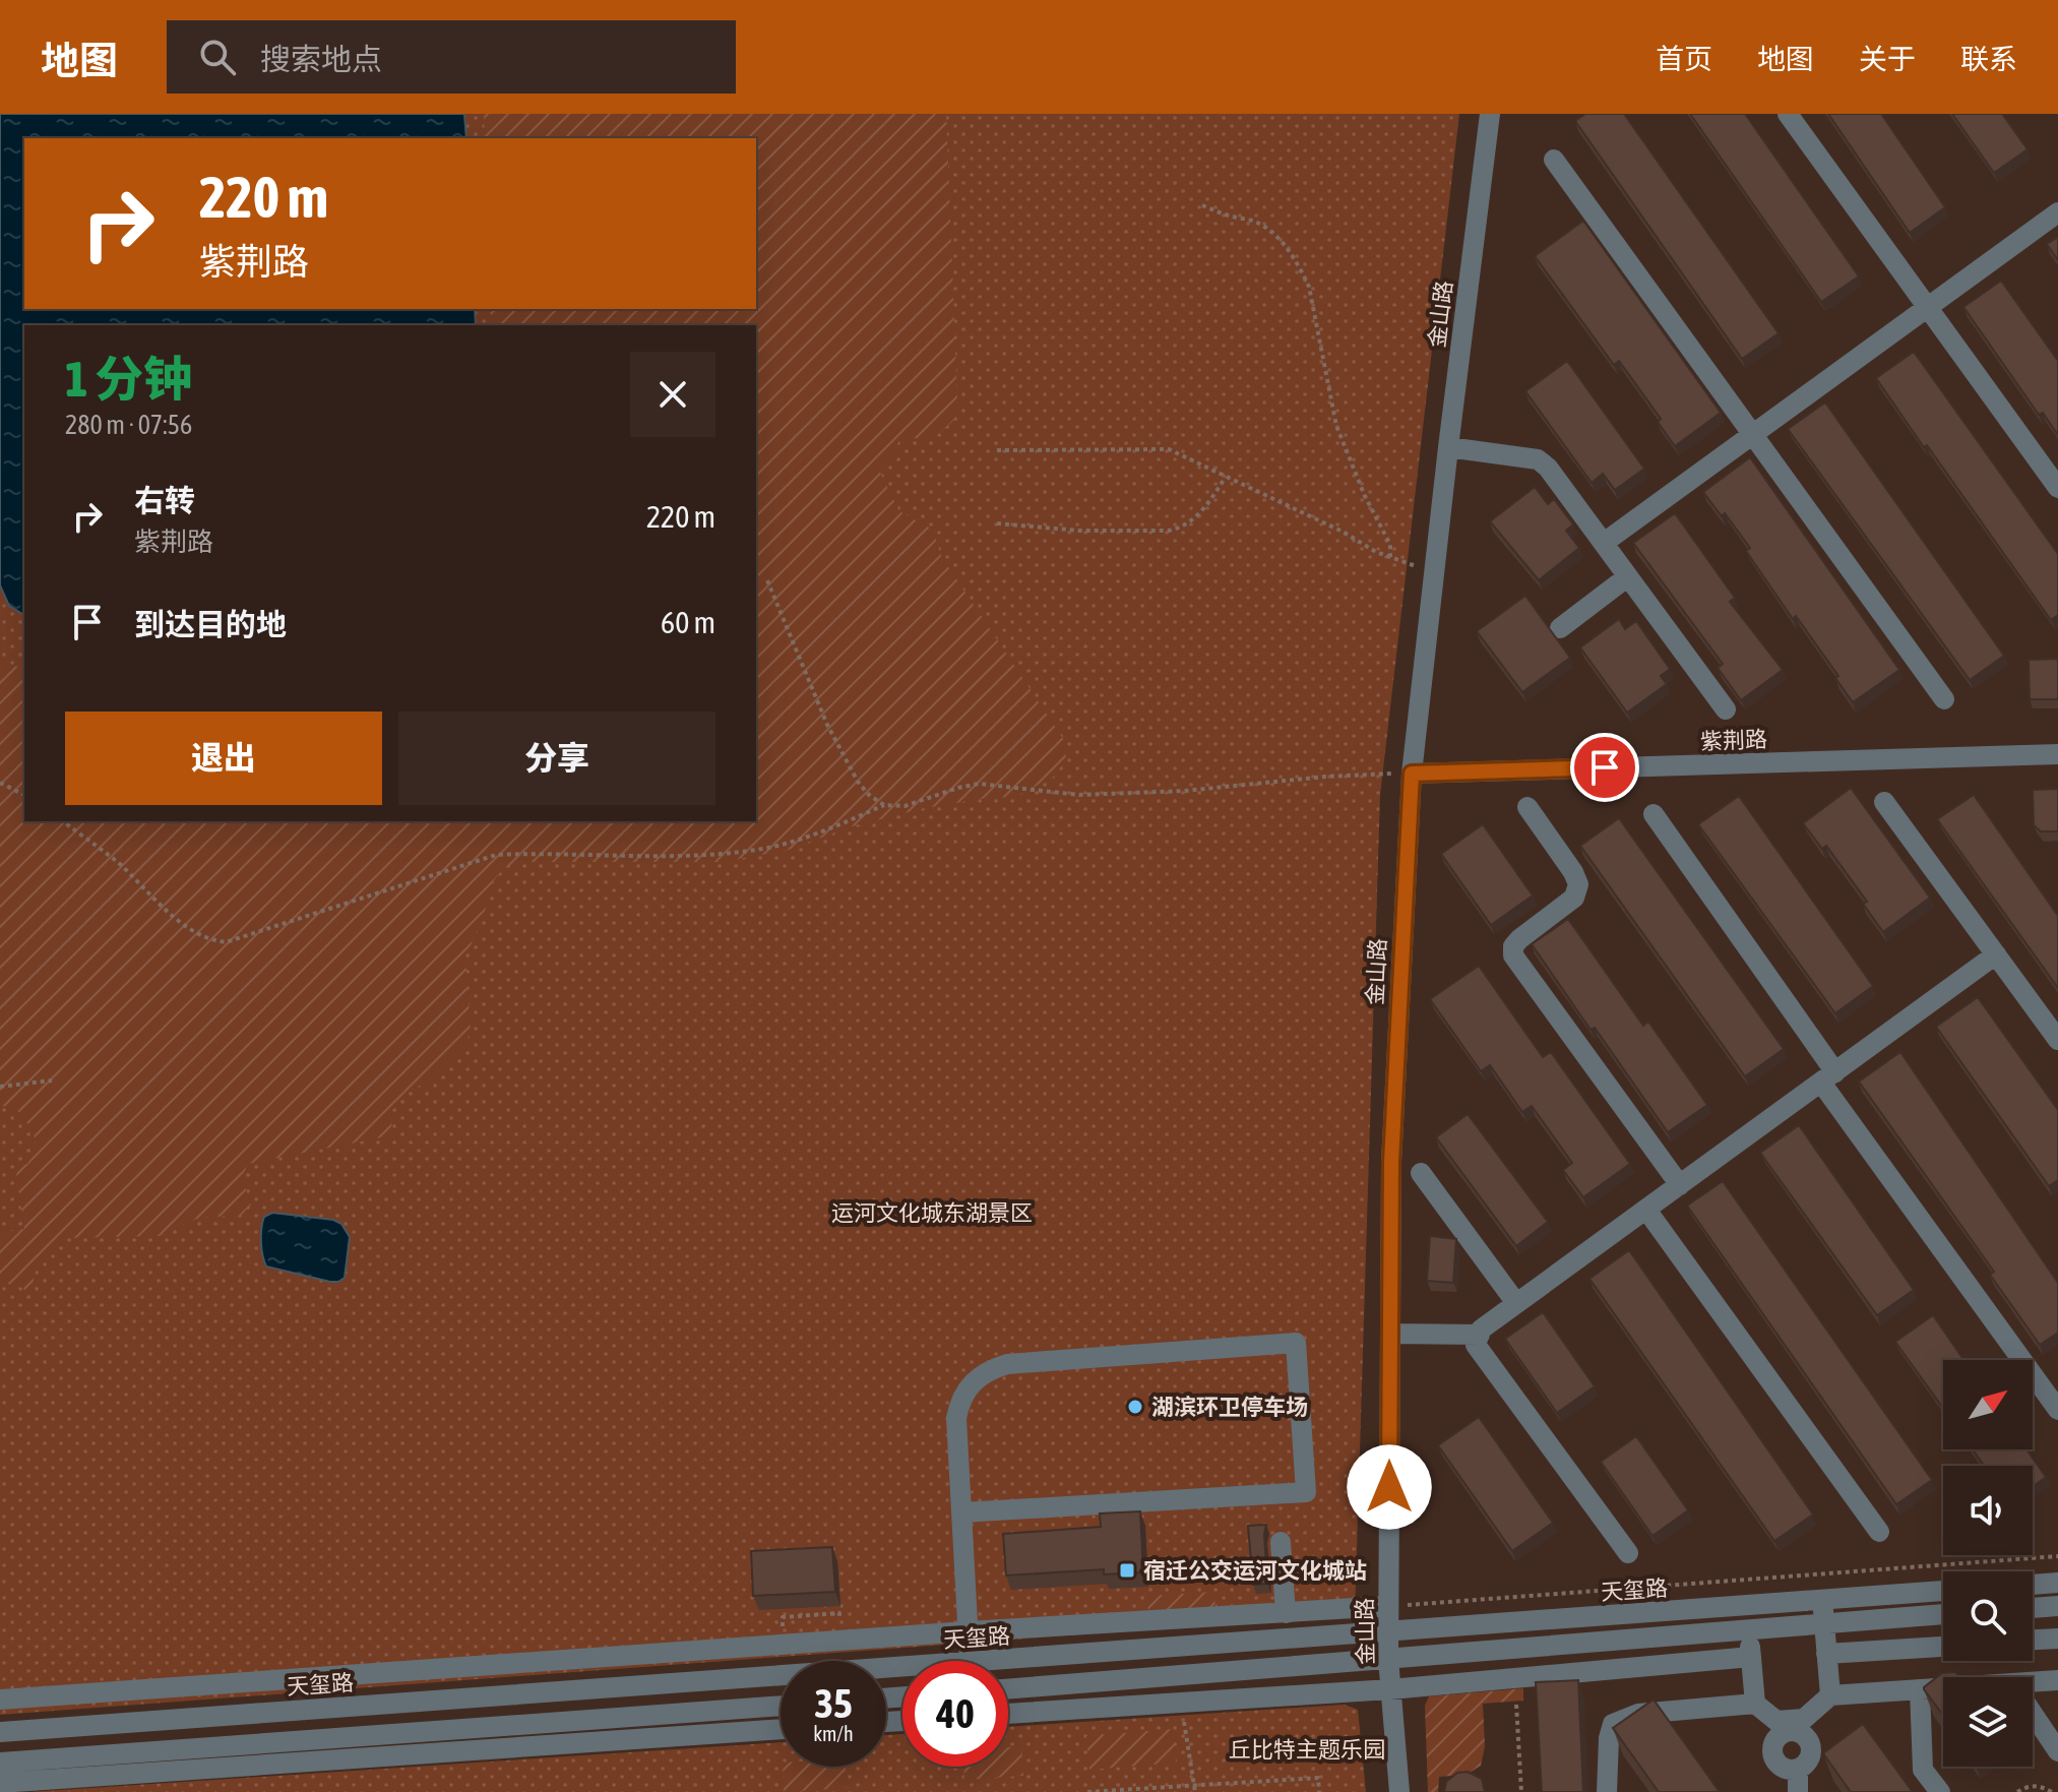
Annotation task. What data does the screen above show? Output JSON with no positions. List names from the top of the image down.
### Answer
{
  "streets": {
    "street": ["金山路", "紫荆路", "天玺路"]
  },
  "crossings": [
    ["金山路", "紫荆路"],
    ["金山路", "天玺路"]
  ],
  "parks": ["运河文化城东湖景区", "丘比特主题乐园"],
  "places": {
    "other": ["湖滨环卫停车场"],
    "transit": ["宿迁公交运河文化城站"]
  },
  "north": "top right",
  "page": {
    "header": "地图",
    "search": "搜索地点",
    "nav": [
      "首页",
      "地图",
      "关于",
      "联系"
    ],
    "turn": ["220 m", "紫荆路"],
    "heading": ["1 分钟", "280 m · 07:56"],
    "list": [
      {
        "name": "右转",
        "note": "紫荆路",
        "value": "220 m"
      },
      {
        "name": "到达目的地",
        "value": "60 m"
      }
    ],
    "buttons": ["退出", "分享"],
    "speed": "35 km/h",
    "limit": "40"
  }
}
